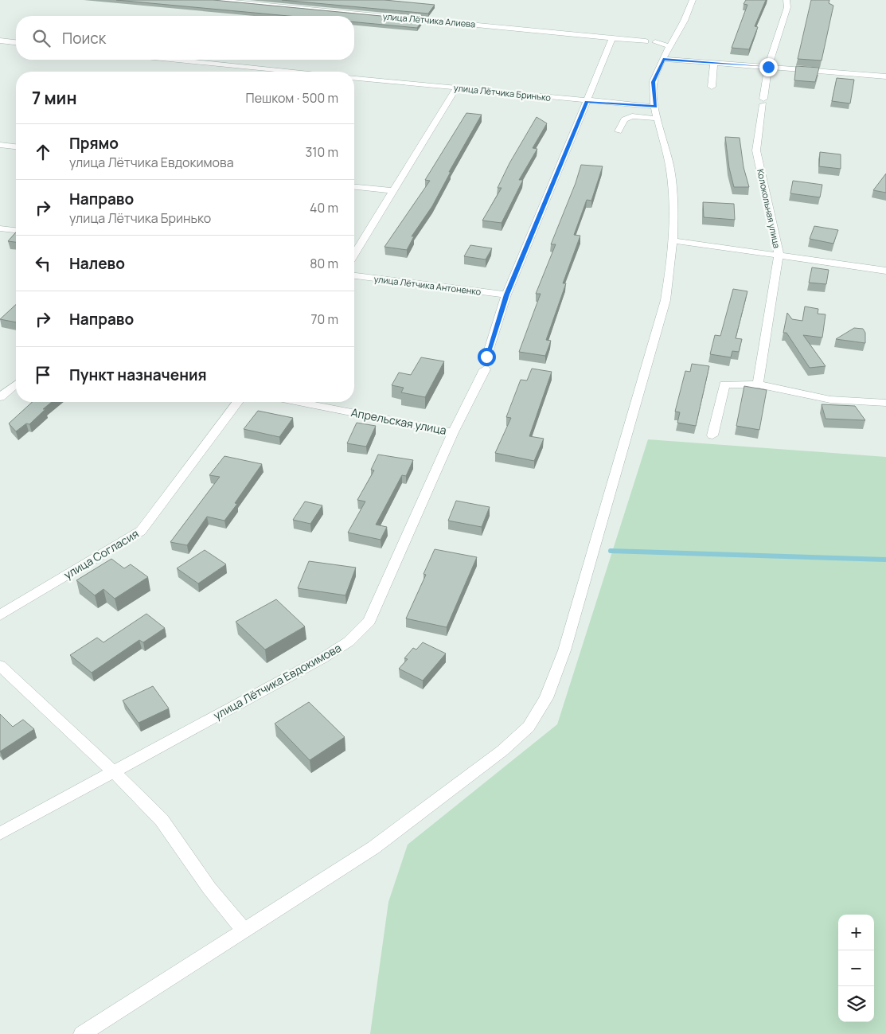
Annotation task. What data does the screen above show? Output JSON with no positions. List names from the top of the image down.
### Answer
{
  "streets": {
    "street": [
      "улица Лётчика Алиева",
      "улица Лётчика Бринько",
      "Колокольная улица",
      "улица Лётчика Антоненко",
      "Апрельская улица",
      "улица Согласия",
      "улица Лётчика Евдокимова"
    ]
  },
  "crossings": [
    ["Апрельская улица", "улица Лётчика Евдокимова"]
  ],
  "page": {
    "search": "Поиск",
    "heading": ["7 мин", "Пешком · 500 m"],
    "list": [
      ["Прямо", "улица Лётчика Евдокимова", "310 m"],
      ["Направо", "улица Лётчика Бринько", "40 m"],
      ["Налево", "80 m"],
      ["Направо", "70 m"],
      "Пункт назначения"
    ],
    "map_buttons": ["+", "−"]
  }
}
